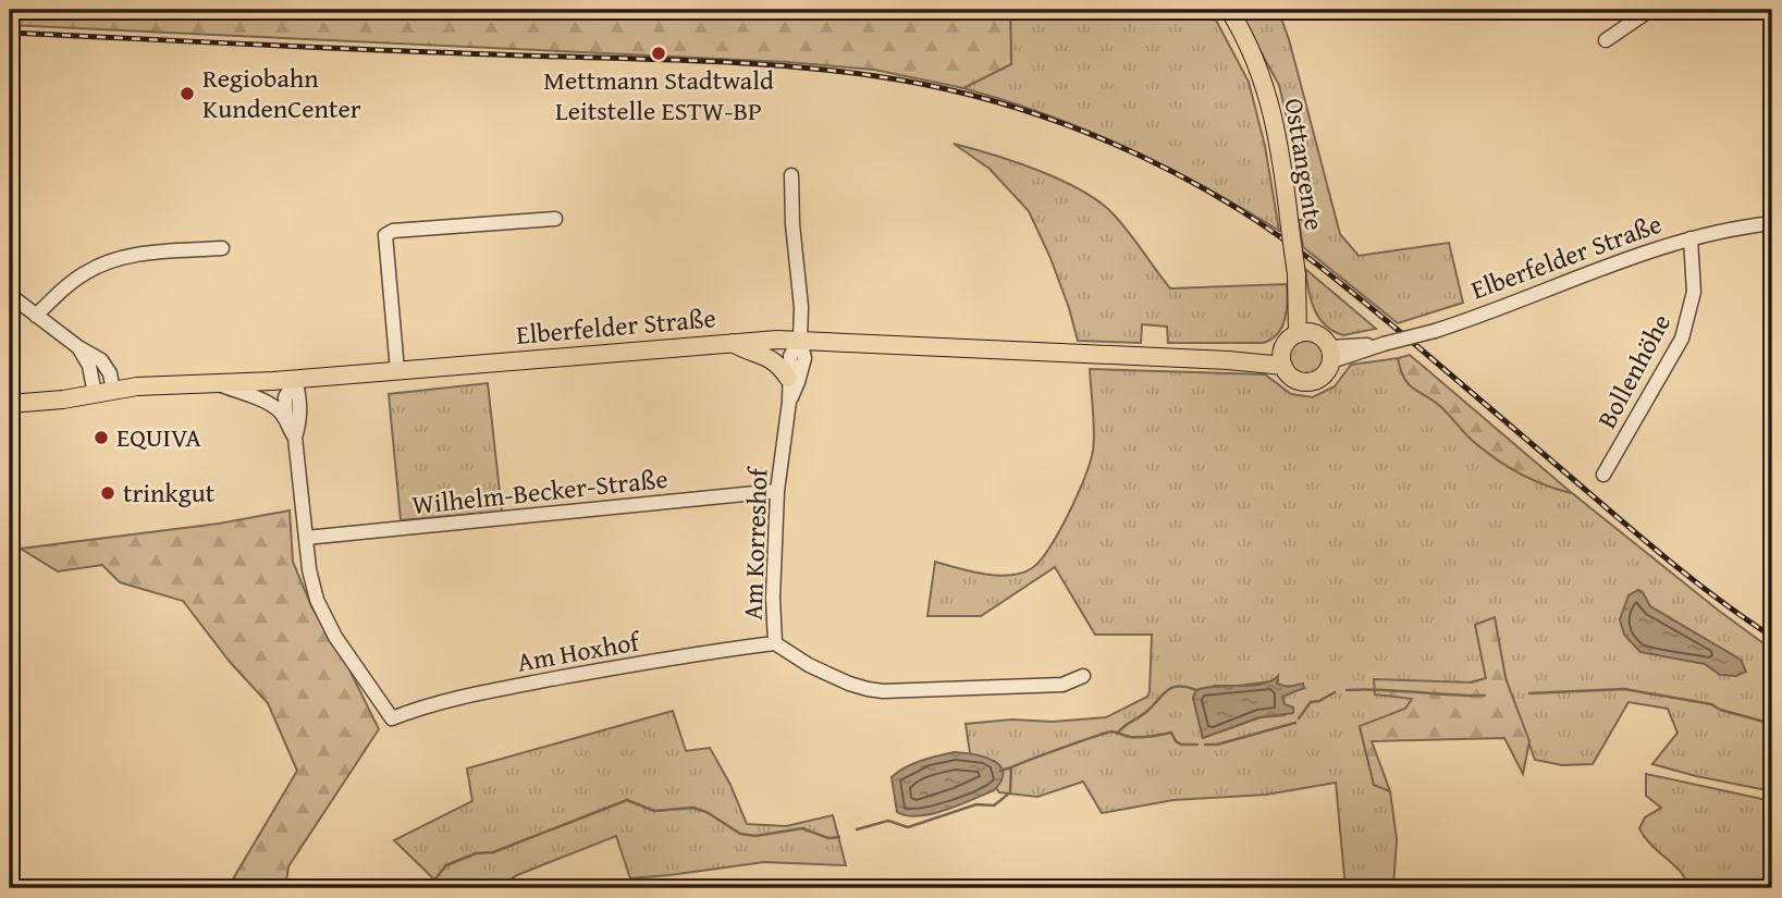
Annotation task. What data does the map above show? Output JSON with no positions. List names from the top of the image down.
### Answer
{
  "streets": {
    "main road": ["Osttangente", "Elberfelder Straße"],
    "street": [
      "Bollenhöhe",
      "Wilhelm-Becker-Straße",
      "Am Korreshof",
      "Am Hoxhof"
    ]
  },
  "crossings": [
    ["Osttangente", "Elberfelder Straße"],
    ["Elberfelder Straße", "Bollenhöhe"],
    ["Elberfelder Straße", "Am Korreshof"],
    ["Wilhelm-Becker-Straße", "Am Korreshof"],
    ["Wilhelm-Becker-Straße", "Am Hoxhof"],
    ["Am Korreshof", "Am Hoxhof"]
  ],
  "places": [
    "Mettmann Stadtwald Leitstelle ESTW-BP",
    "Regiobahn KundenCenter",
    "EQUIVA",
    "trinkgut"
  ]
}
